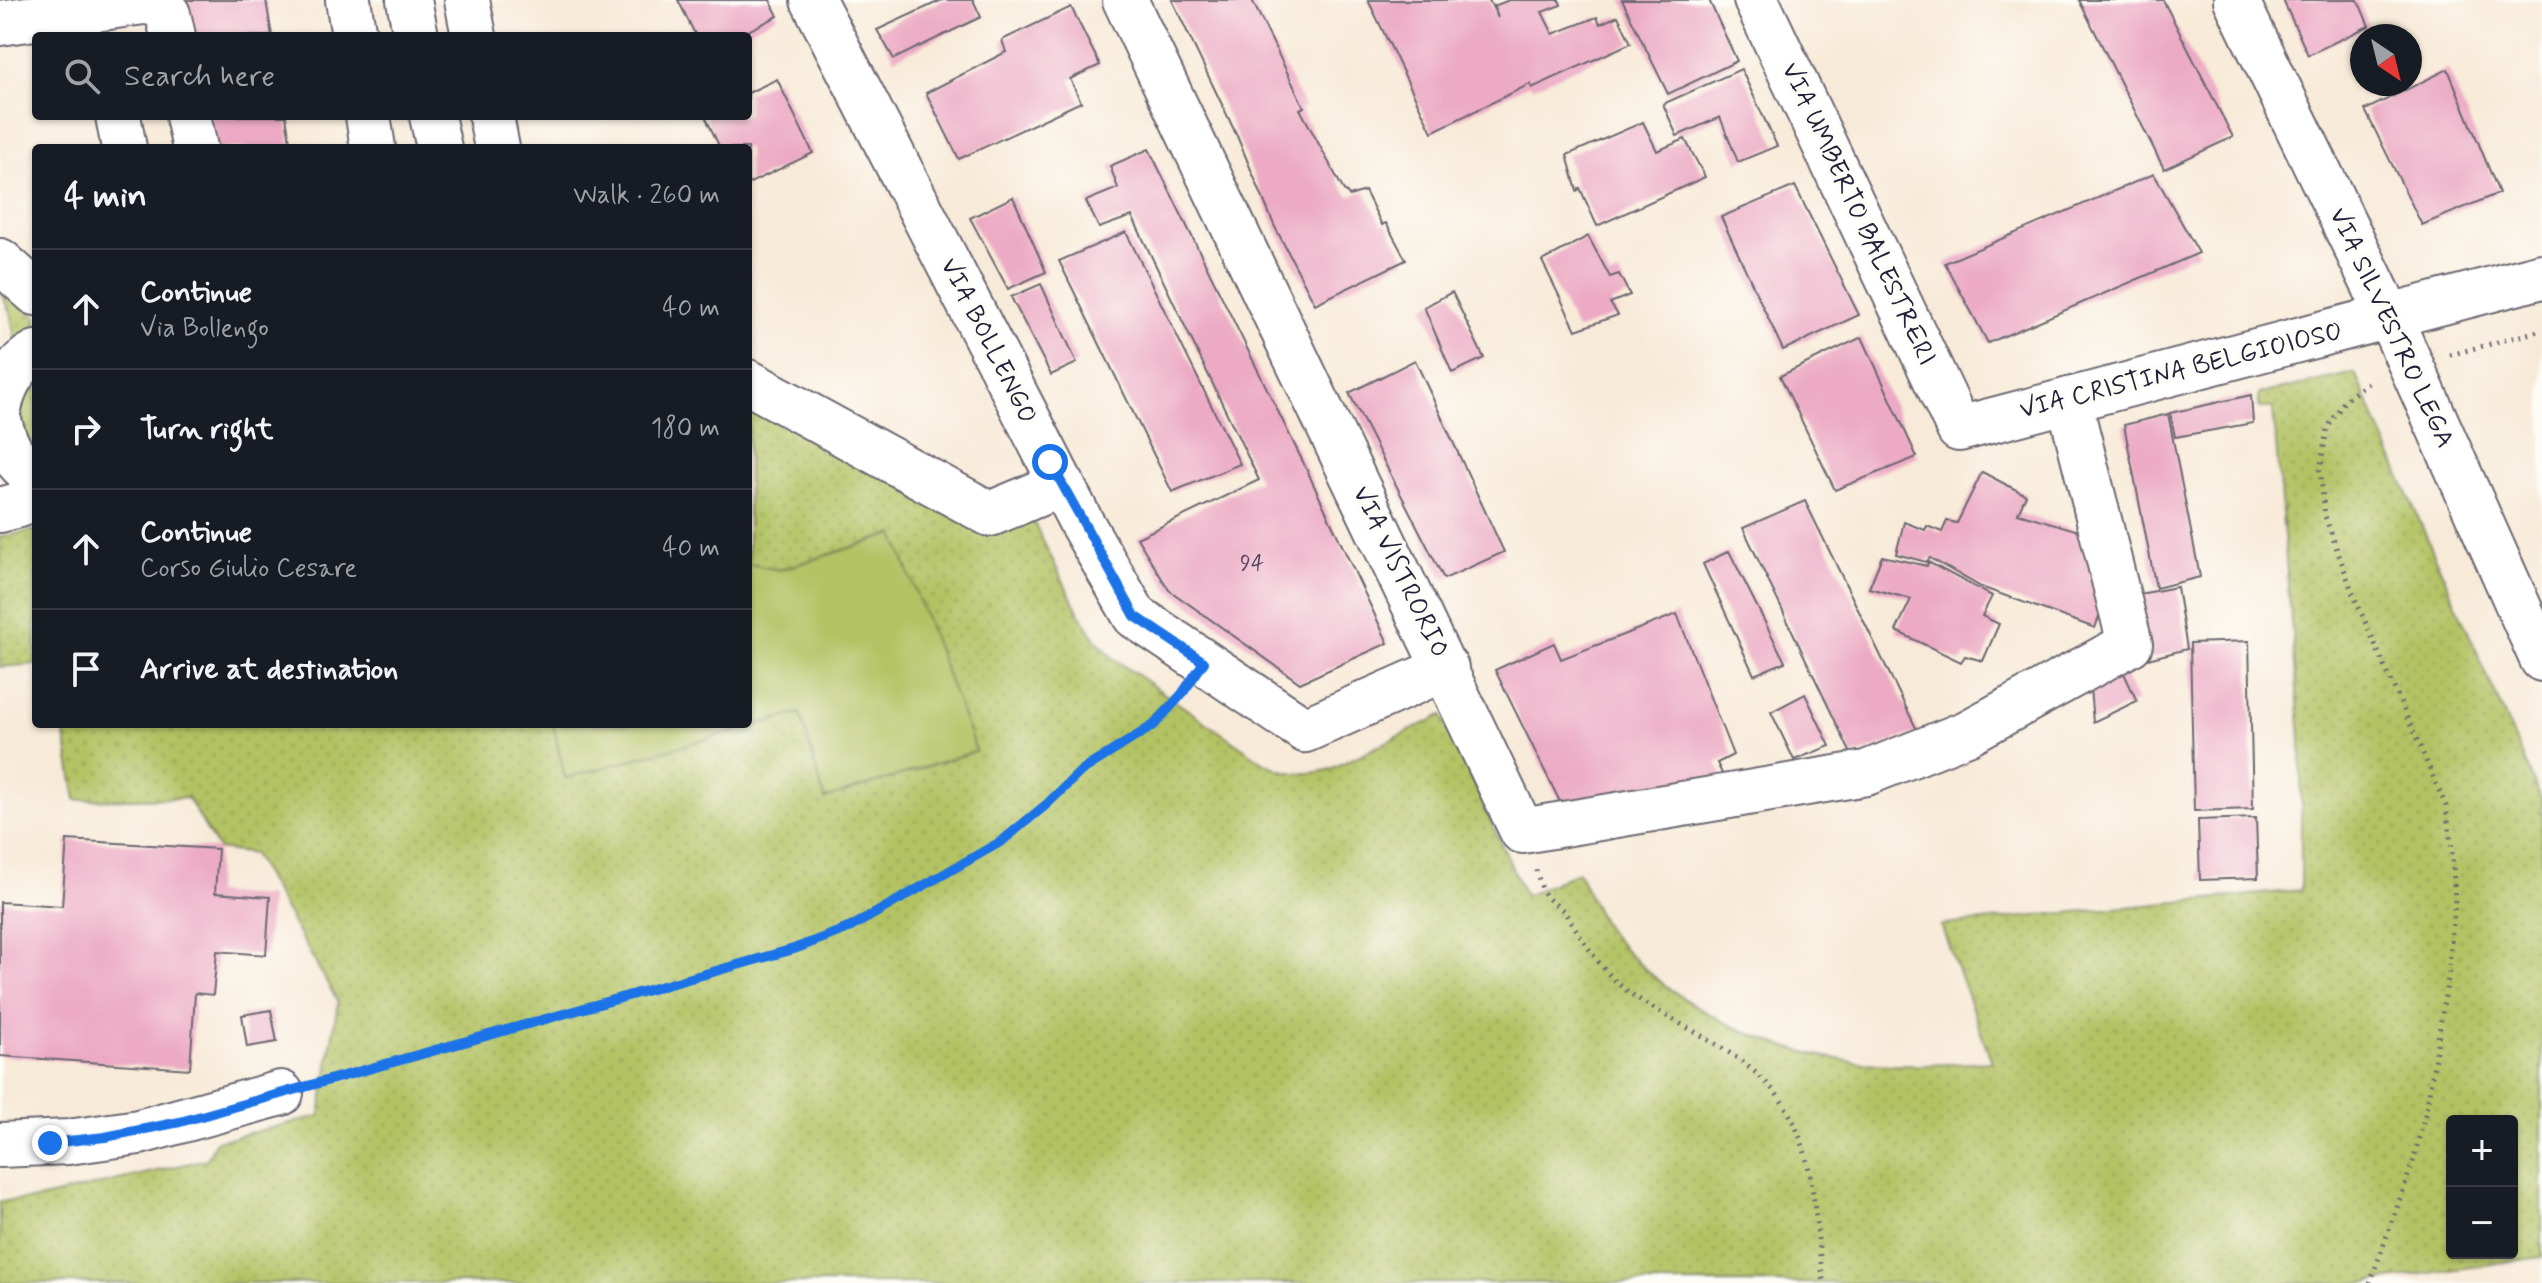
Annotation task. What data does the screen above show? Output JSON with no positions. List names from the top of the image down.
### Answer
{
  "streets": {
    "street": [
      "VIA UMBERTO BALESTRERI",
      "VIA SILVESTRO LEGA",
      "VIA BOLLENGO",
      "VIA CRISTINA BELGIOIOSO",
      "VIA VISTRORIO"
    ]
  },
  "crossings": [
    ["VIA UMBERTO BALESTRERI", "VIA CRISTINA BELGIOIOSO"],
    ["VIA SILVESTRO LEGA", "VIA CRISTINA BELGIOIOSO"],
    ["VIA BOLLENGO", "VIA VISTRORIO"]
  ],
  "house_numbers": ["94"],
  "north": "bottom right",
  "page": {
    "search": "Search here",
    "heading": ["4 min", "Walk · 260 m"],
    "list": [
      ["Continue", "Via Bollengo", "40 m"],
      ["Turn right", "180 m"],
      ["Continue", "Corso Giulio Cesare", "40 m"],
      "Arrive at destination"
    ],
    "map_buttons": ["+", "−"]
  }
}
